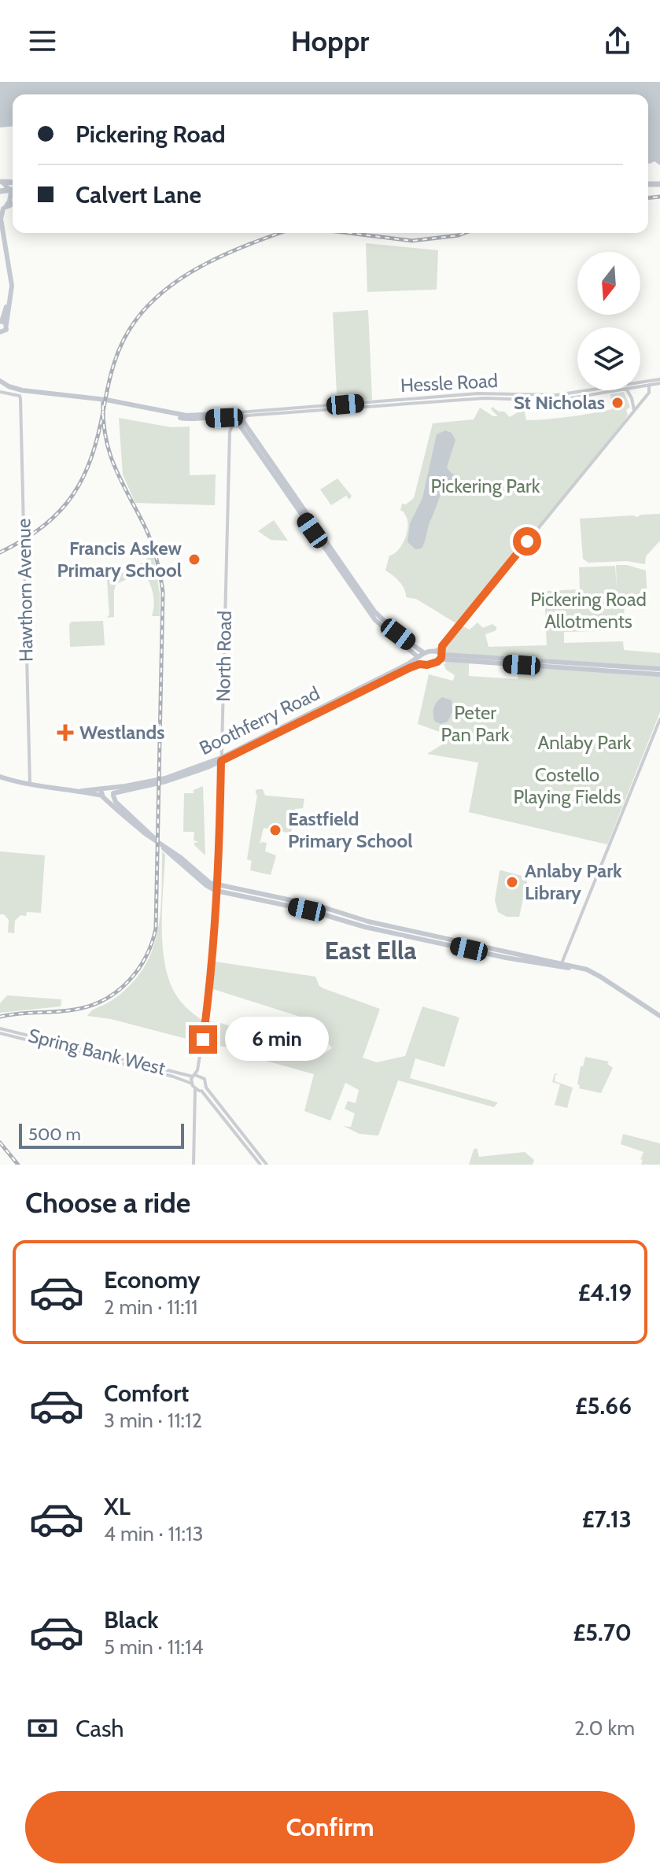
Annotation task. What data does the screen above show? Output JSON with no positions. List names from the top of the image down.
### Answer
{
  "streets": {
    "main road": ["Hessle Road", "Boothferry Road"],
    "street": ["Hawthorn Avenue", "North Road", "Spring Bank West"]
  },
  "crossings": [
    ["Hessle Road", "North Road"],
    ["North Road", "Boothferry Road"],
    ["North Road", "Spring Bank West"]
  ],
  "districts": ["East Ella"],
  "parks": [
    "Pickering Park",
    "Pickering Road Allotments",
    "Peter Pan Park",
    "Anlaby Park",
    "Costello Playing Fields"
  ],
  "places": {
    "other": [
      "St Nicholas",
      "Francis Askew Primary School",
      "Eastfield Primary School",
      "Anlaby Park Library"
    ],
    "health": ["Westlands"]
  },
  "scale_bar": "500 m",
  "north": "bottom",
  "page": {
    "header": "Hoppr",
    "banner": ["Pickering Road", "Calvert Lane"],
    "bubble": "6 min",
    "scale": "500 m",
    "heading": "Choose a ride",
    "list": [
      {
        "name": "Economy",
        "note": "2 min · 11:11",
        "value": "£4.19"
      },
      {
        "name": "Comfort",
        "note": "3 min · 11:12",
        "value": "£5.66"
      },
      {
        "name": "XL",
        "note": "4 min · 11:13",
        "value": "£7.13"
      },
      {
        "name": "Black",
        "note": "5 min · 11:14",
        "value": "£5.70"
      }
    ],
    "pay": ["Cash", "2.0 km"],
    "buttons": "Confirm"
  }
}
